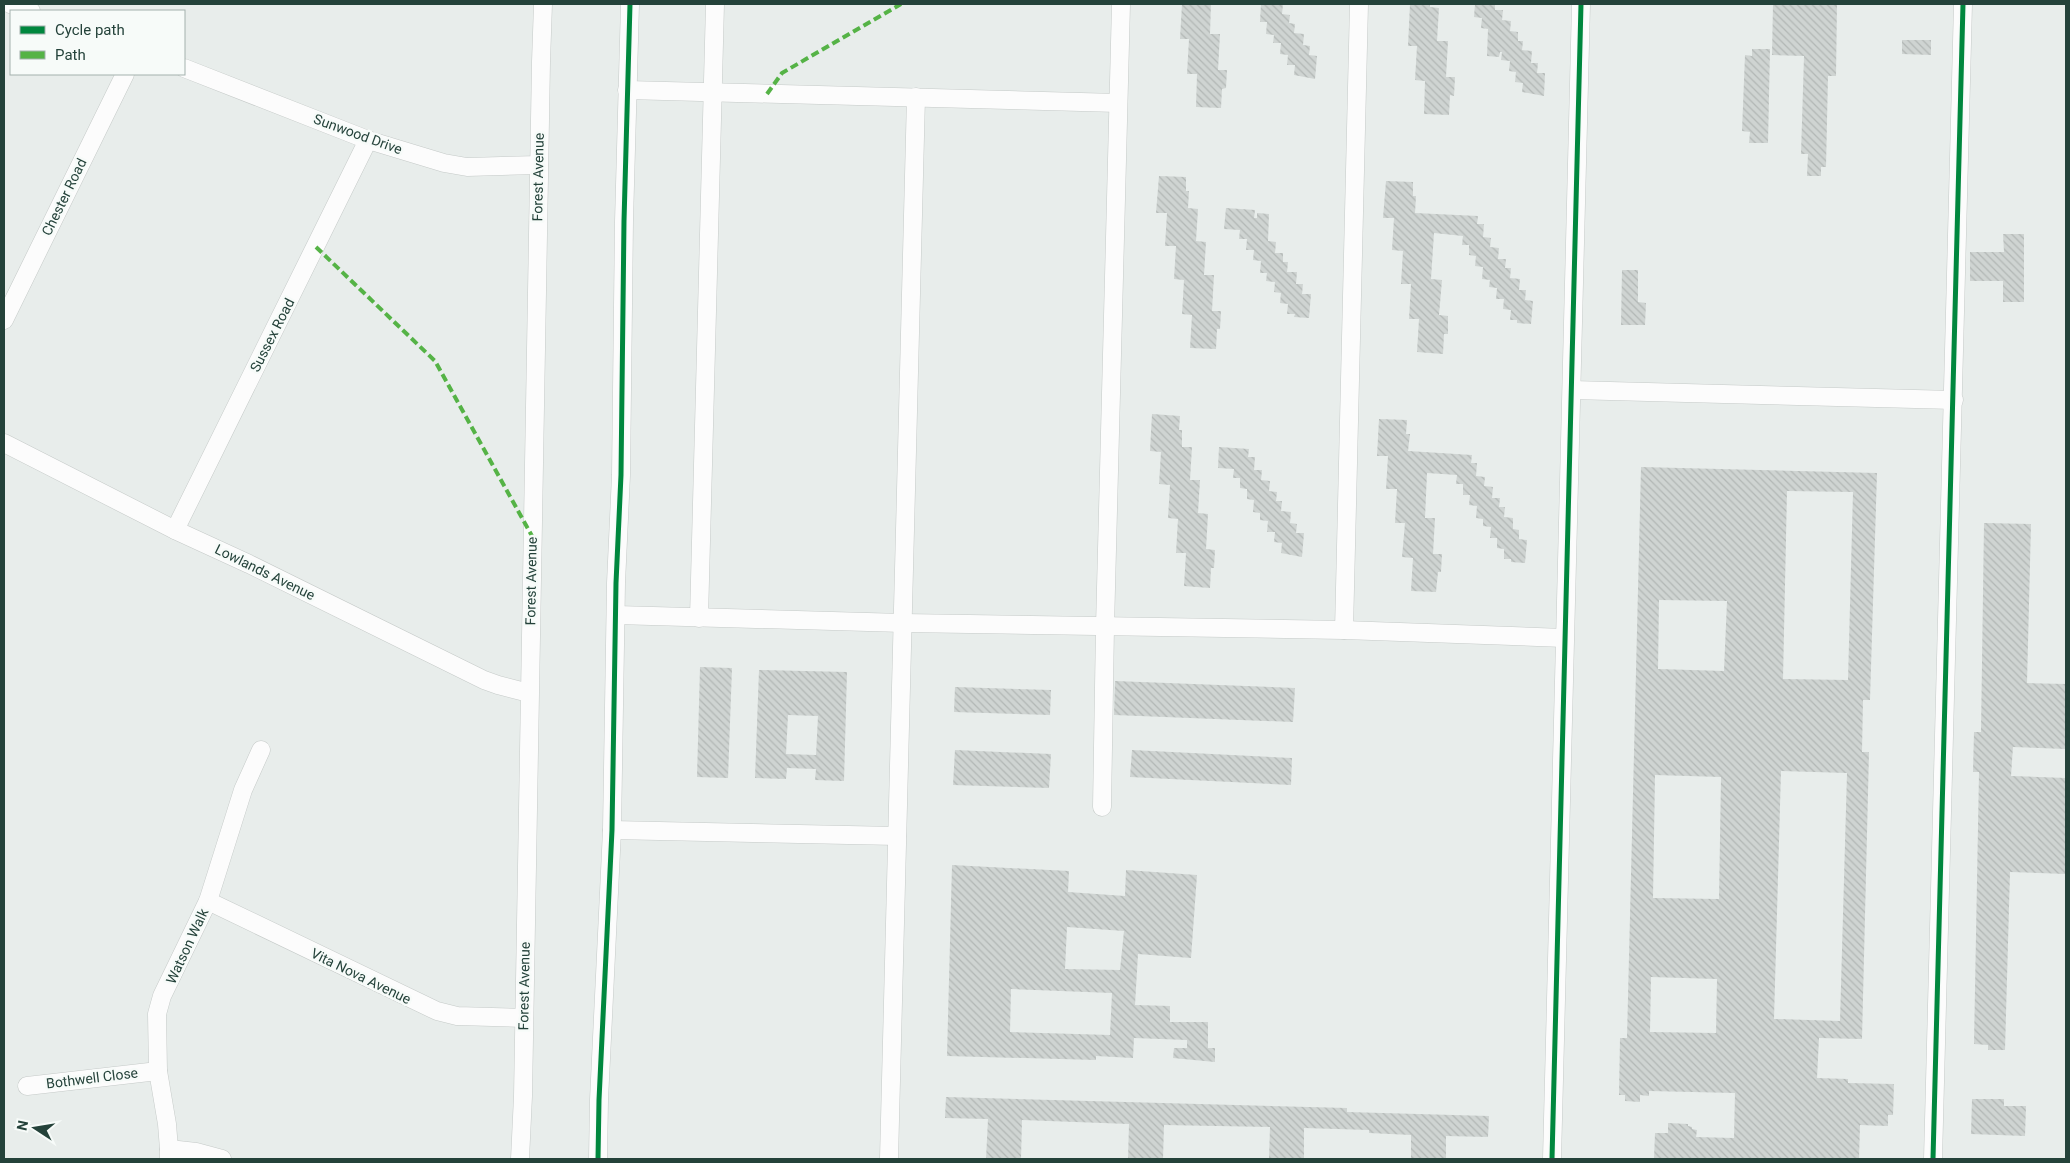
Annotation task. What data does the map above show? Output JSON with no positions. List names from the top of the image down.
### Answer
{
  "streets": {
    "street": [
      "Sunwood Drive",
      "Forest Avenue",
      "Chester Road",
      "Sussex Road",
      "Lowlands Avenue",
      "Watson Walk",
      "Vita Nova Avenue",
      "Bothwell Close"
    ]
  },
  "crossings": [
    ["Sunwood Drive", "Forest Avenue"],
    ["Sunwood Drive", "Sussex Road"],
    ["Forest Avenue", "Lowlands Avenue"],
    ["Forest Avenue", "Vita Nova Avenue"],
    ["Sussex Road", "Lowlands Avenue"],
    ["Watson Walk", "Vita Nova Avenue"],
    ["Watson Walk", "Bothwell Close"]
  ],
  "legend": ["Cycle path", "Path"],
  "north": "left"
}
